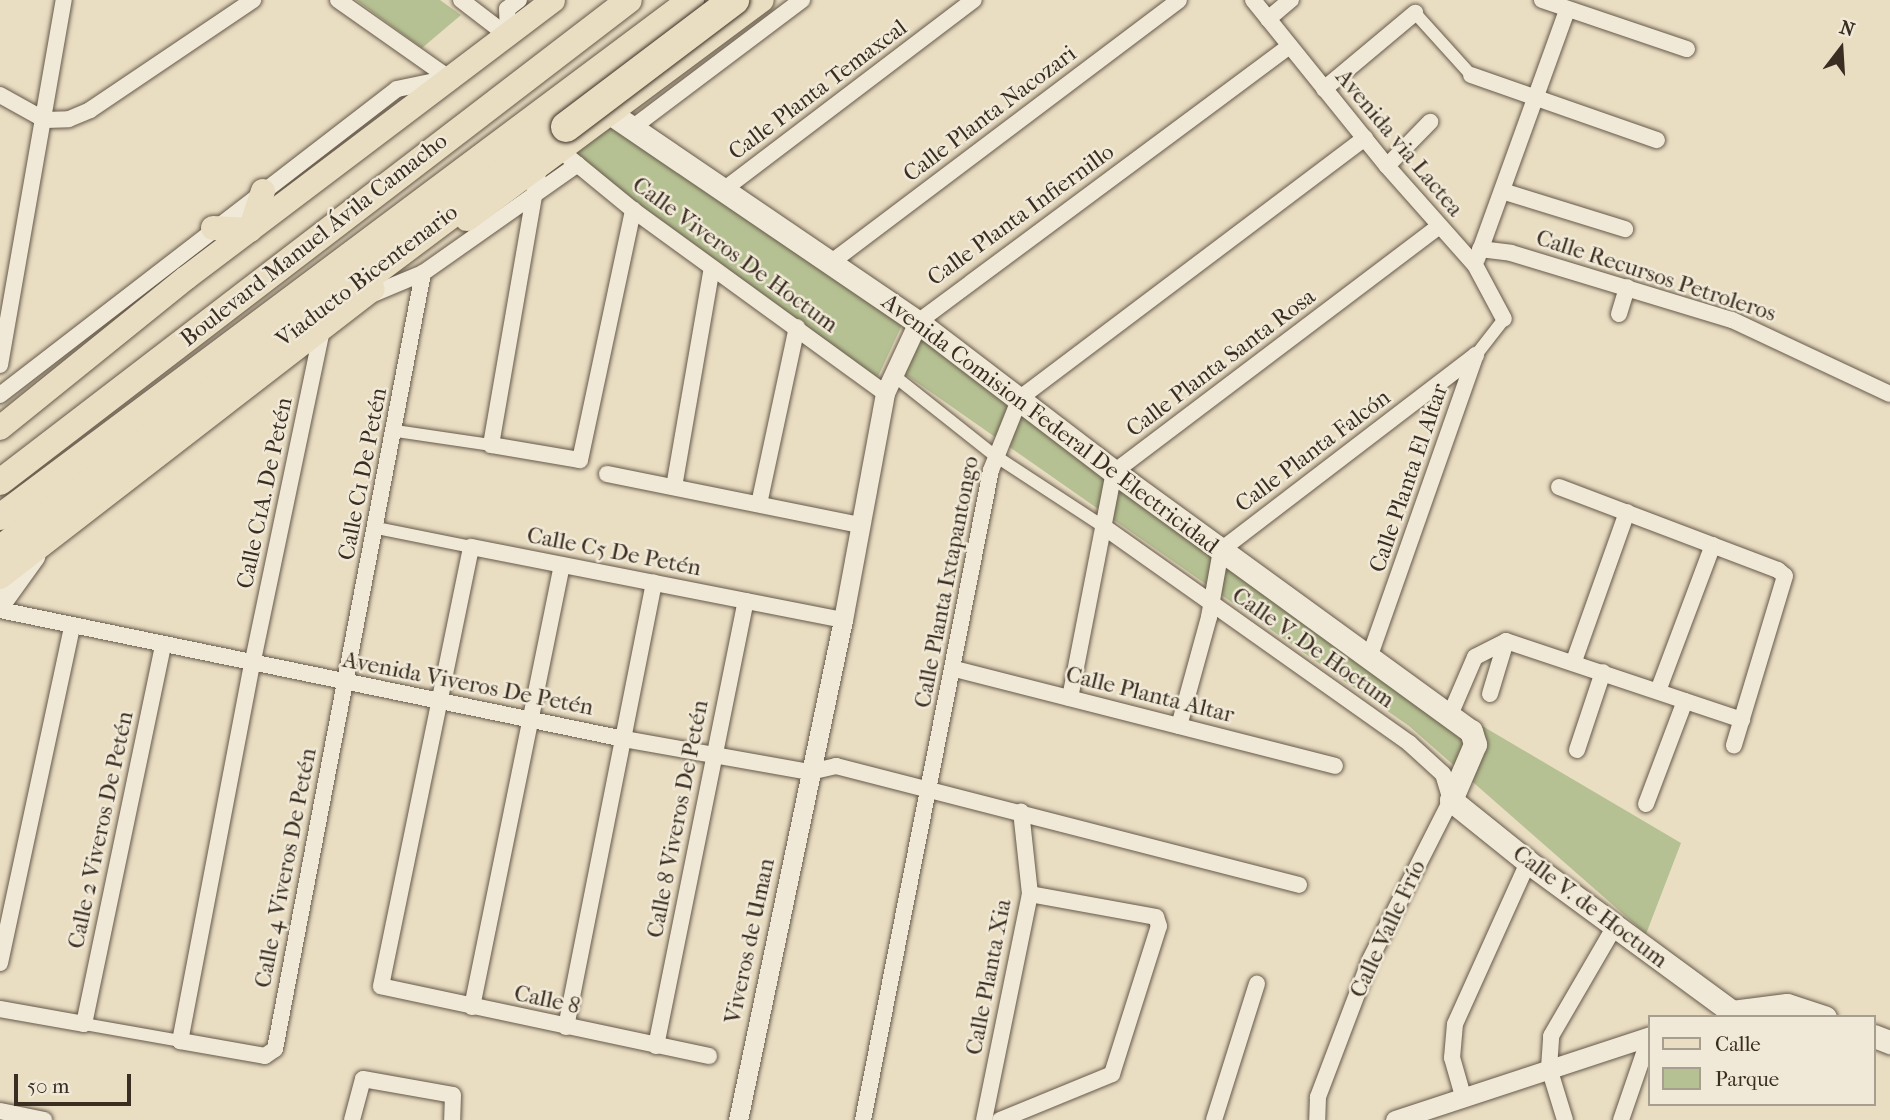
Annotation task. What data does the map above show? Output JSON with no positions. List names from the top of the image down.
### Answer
{
  "streets": {
    "highway": ["Boulevard Manuel Ávila Camacho", "Viaducto Bicentenario"],
    "main road": ["Avenida Comision Federal De Electricidad", "Calle V. de Hoctum", "Calle Valle Frío"],
    "street": [
      "Calle Planta Temaxcal",
      "Calle Planta Nacozari",
      "Avenida via Lactea",
      "Calle Planta Infiernillo",
      "Calle Viveros De Hoctum",
      "Calle Recursos Petroleros",
      "Calle Planta Santa Rosa",
      "Calle Planta Falcón",
      "Calle C1 De Petén",
      "Calle Planta El Altar",
      "Calle C1A. De Petén",
      "Calle C5 De Petén",
      "Calle Planta Ixtapantongo",
      "Calle V. De Hoctum",
      "Avenida Viveros De Petén",
      "Calle Planta Altar",
      "Calle 8 Viveros De Petén",
      "Calle 2 Viveros De Petén",
      "Calle 4 Viveros De Petén",
      "Viveros de Uman",
      "Calle Planta Xia",
      "Calle 8"
    ]
  },
  "crossings": [
    ["Calle Planta Temaxcal", "Avenida Comision Federal De Electricidad"],
    ["Calle Planta Nacozari", "Avenida Comision Federal De Electricidad"],
    ["Avenida via Lactea", "Calle Planta Infiernillo"],
    ["Avenida via Lactea", "Calle Recursos Petroleros"],
    ["Avenida via Lactea", "Calle Planta Santa Rosa"],
    ["Avenida via Lactea", "Calle Planta El Altar"],
    ["Avenida via Lactea", "Calle Planta Ixtapantongo"],
    ["Calle Planta Infiernillo", "Calle Viveros De Hoctum"],
    ["Calle Planta Infiernillo", "Avenida Comision Federal De Electricidad"],
    ["Calle Planta Infiernillo", "Calle C5 De Petén"],
    ["Calle Planta Infiernillo", "Calle V. De Hoctum"],
    ["Calle Planta Infiernillo", "Avenida Viveros De Petén"],
    ["Calle Planta Infiernillo", "Viveros de Uman"],
    ["Calle Viveros De Hoctum", "Calle V. De Hoctum"],
    ["Calle Planta Santa Rosa", "Avenida Comision Federal De Electricidad"],
    ["Avenida Comision Federal De Electricidad", "Calle Planta Falcón"],
    ["Avenida Comision Federal De Electricidad", "Calle Planta El Altar"],
    ["Avenida Comision Federal De Electricidad", "Calle Planta Ixtapantongo"],
    ["Avenida Comision Federal De Electricidad", "Calle Valle Frío"],
    ["Calle Planta Falcón", "Calle Planta El Altar"],
    ["Calle C1 De Petén", "Calle C5 De Petén"],
    ["Calle C1 De Petén", "Avenida Viveros De Petén"],
    ["Calle C1 De Petén", "Calle 4 Viveros De Petén"],
    ["Calle C1A. De Petén", "Avenida Viveros De Petén"],
    ["Calle C5 De Petén", "Calle 8 Viveros De Petén"],
    ["Calle Planta Ixtapantongo", "Calle V. De Hoctum"],
    ["Calle Planta Ixtapantongo", "Avenida Viveros De Petén"],
    ["Calle Planta Ixtapantongo", "Calle Planta Altar"],
    ["Calle V. De Hoctum", "Calle V. de Hoctum"],
    ["Calle V. De Hoctum", "Calle Valle Frío"],
    ["Avenida Viveros De Petén", "Calle 8 Viveros De Petén"],
    ["Avenida Viveros De Petén", "Calle 2 Viveros De Petén"],
    ["Avenida Viveros De Petén", "Calle 4 Viveros De Petén"],
    ["Avenida Viveros De Petén", "Viveros de Uman"],
    ["Avenida Viveros De Petén", "Calle 8"],
    ["Calle 8 Viveros De Petén", "Calle 8"],
    ["Calle V. de Hoctum", "Calle Valle Frío"]
  ],
  "legend": ["Calle", "Parque"],
  "scale_bar": "50 m",
  "north": "top"
}
